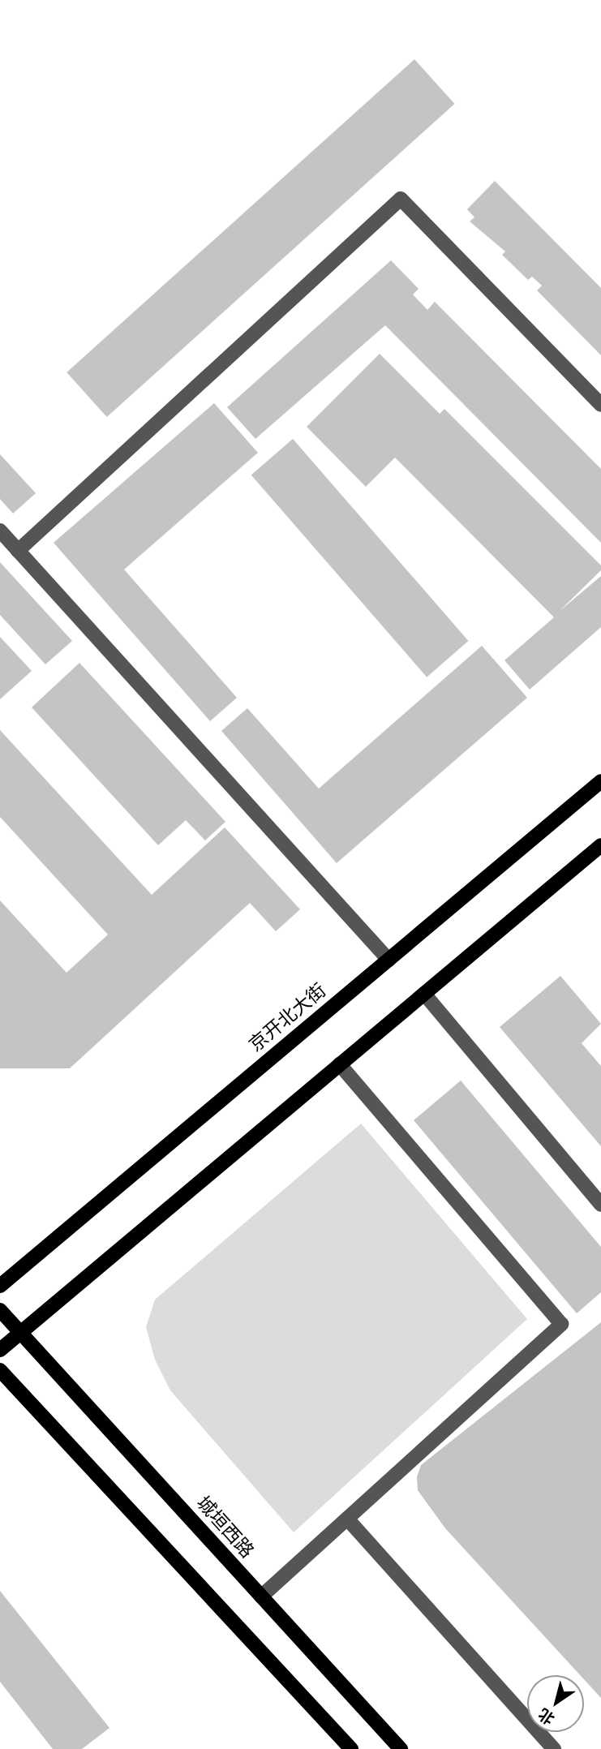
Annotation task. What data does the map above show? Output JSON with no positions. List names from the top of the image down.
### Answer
{
  "streets": {
    "main road": ["京开北大街", "城垣西路"]
  },
  "north": "bottom left"
}
